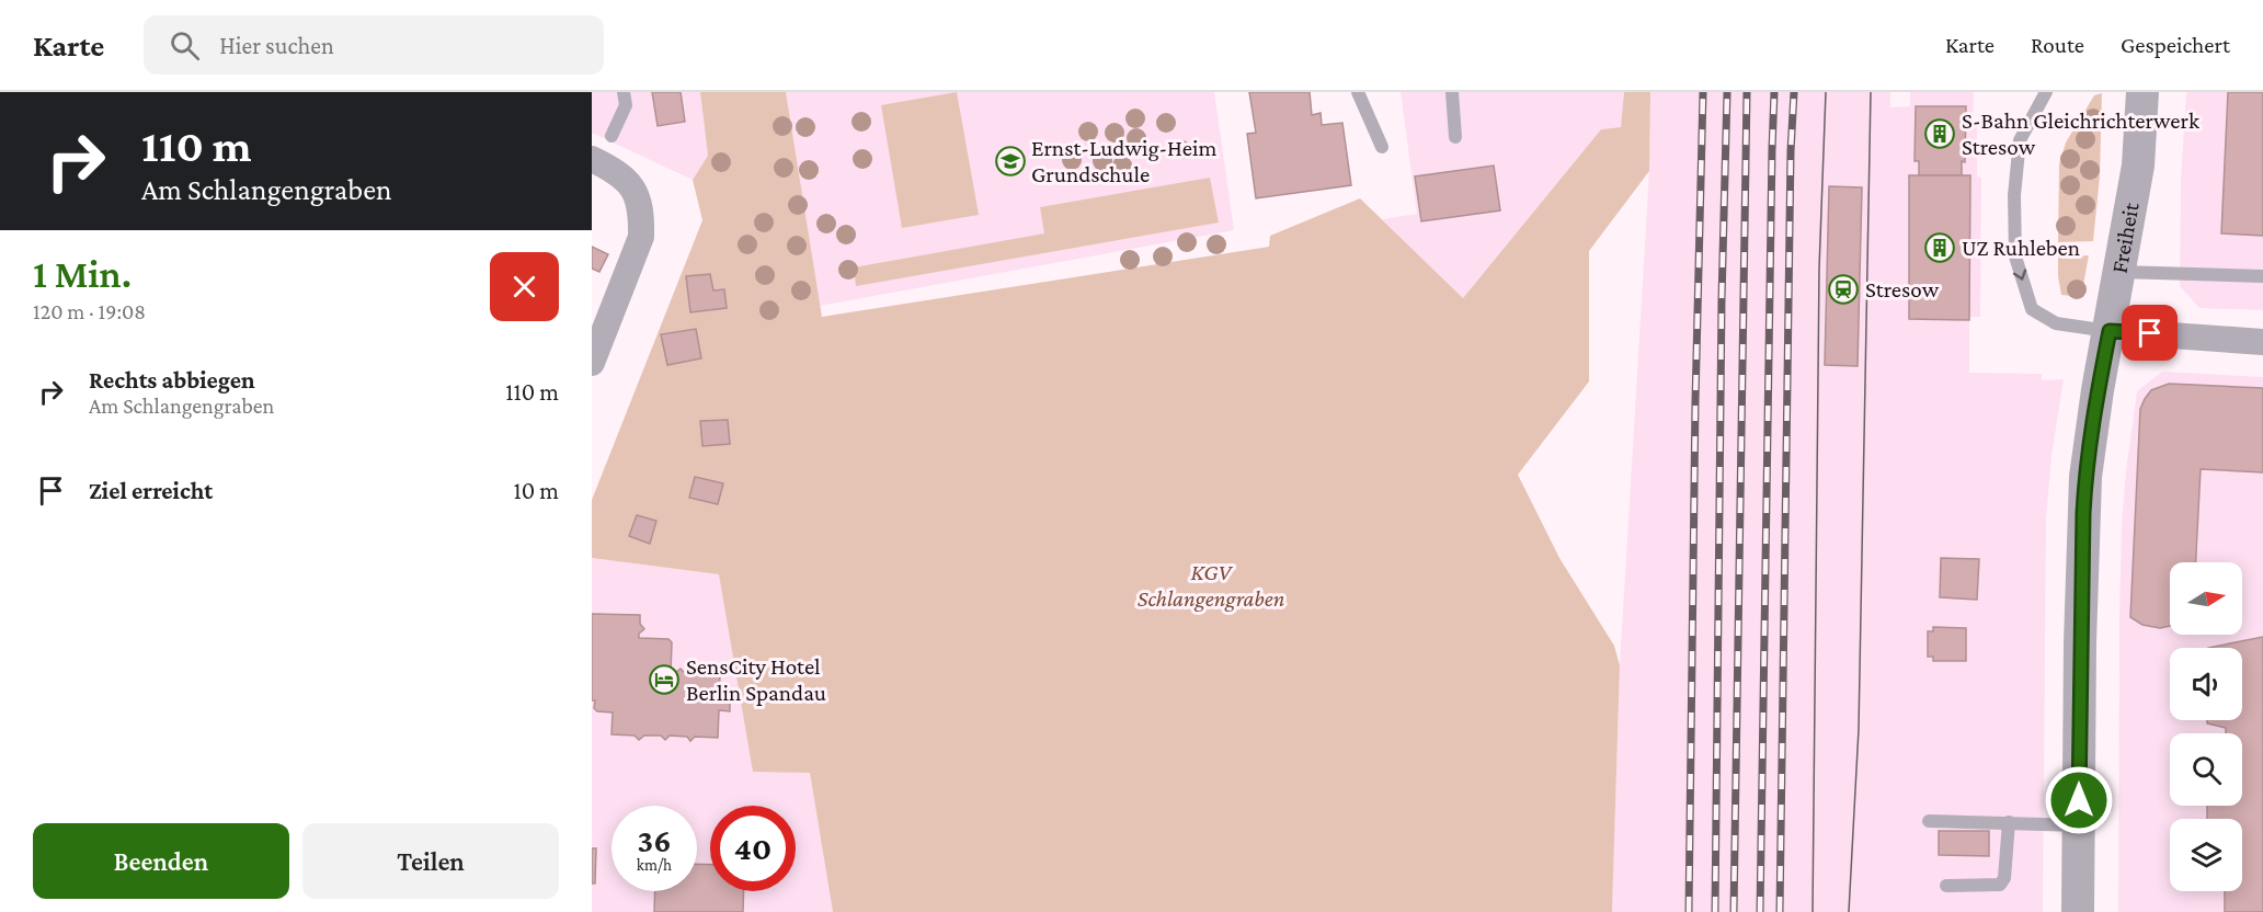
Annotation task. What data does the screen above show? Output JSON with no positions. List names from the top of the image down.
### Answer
{
  "streets": {
    "street": ["Freiheit"]
  },
  "parks": ["KGV Schlangengraben"],
  "places": {
    "building": ["S-Bahn Gleichrichterwerk Stresow", "UZ Ruhleben"],
    "school or university": ["Ernst-Ludwig-Heim Grundschule"],
    "station": ["Stresow"],
    "hotel": ["SensCity Hotel Berlin Spandau"]
  },
  "north": "right",
  "page": {
    "header": "Karte",
    "search": "Hier suchen",
    "nav": ["Karte", "Route", "Gespeichert"],
    "turn": ["110 m", "Am Schlangengraben"],
    "heading": ["1 Min.", "120 m · 19:08"],
    "list": [
      {
        "name": "Rechts abbiegen",
        "note": "Am Schlangengraben",
        "value": "110 m"
      },
      {
        "name": "Ziel erreicht",
        "value": "10 m"
      }
    ],
    "speed": "36 km/h",
    "limit": "40",
    "buttons": ["Beenden", "Teilen"]
  }
}
